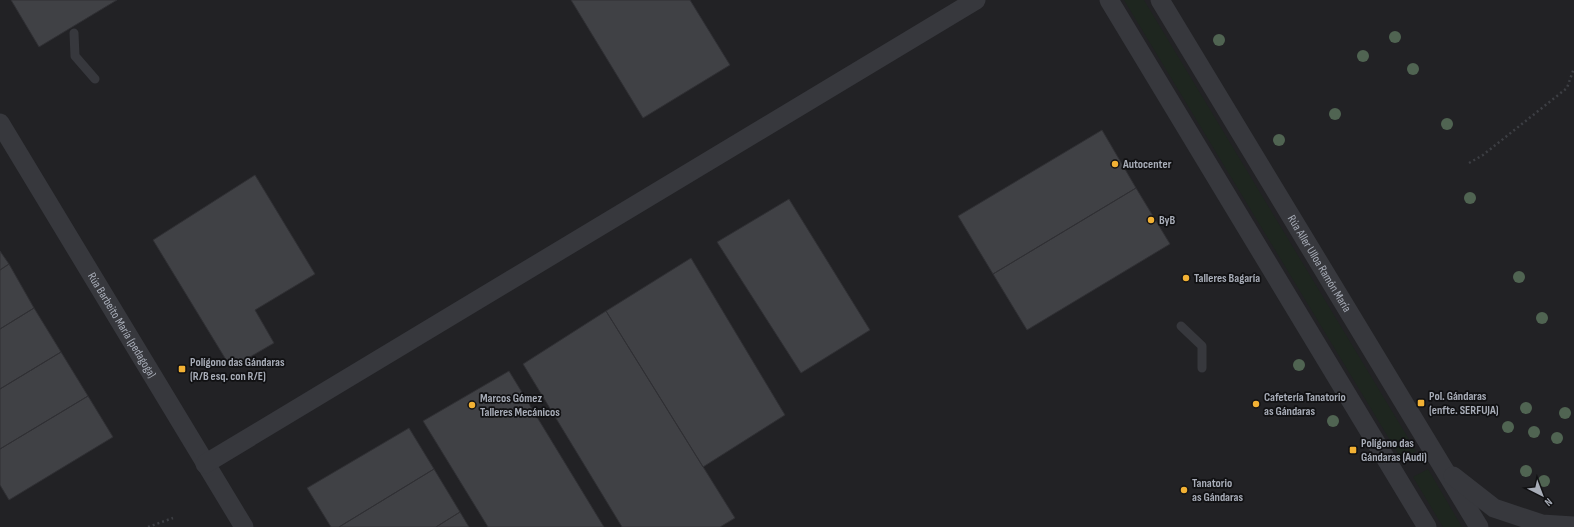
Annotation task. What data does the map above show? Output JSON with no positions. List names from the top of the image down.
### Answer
{
  "streets": {
    "street": ["Rúa Aller Ulloa Ramón María", "Rúa Barbeito María (pedagoga)"]
  },
  "places": {
    "other": [
      "Autocenter",
      "ByB",
      "Talleres Bagaría",
      "Cafetería Tanatorio as Gándaras",
      "Marcos Gómez Talleres Mecánicos",
      "Tanatorio as Gándaras"
    ],
    "transit": ["Polígono das Gándaras (R/B esq. con R/E)", "Pol. Gándaras (enfte. SERFUJA)", "Polígono das Gándaras (Audi)"]
  },
  "north": "bottom right"
}
